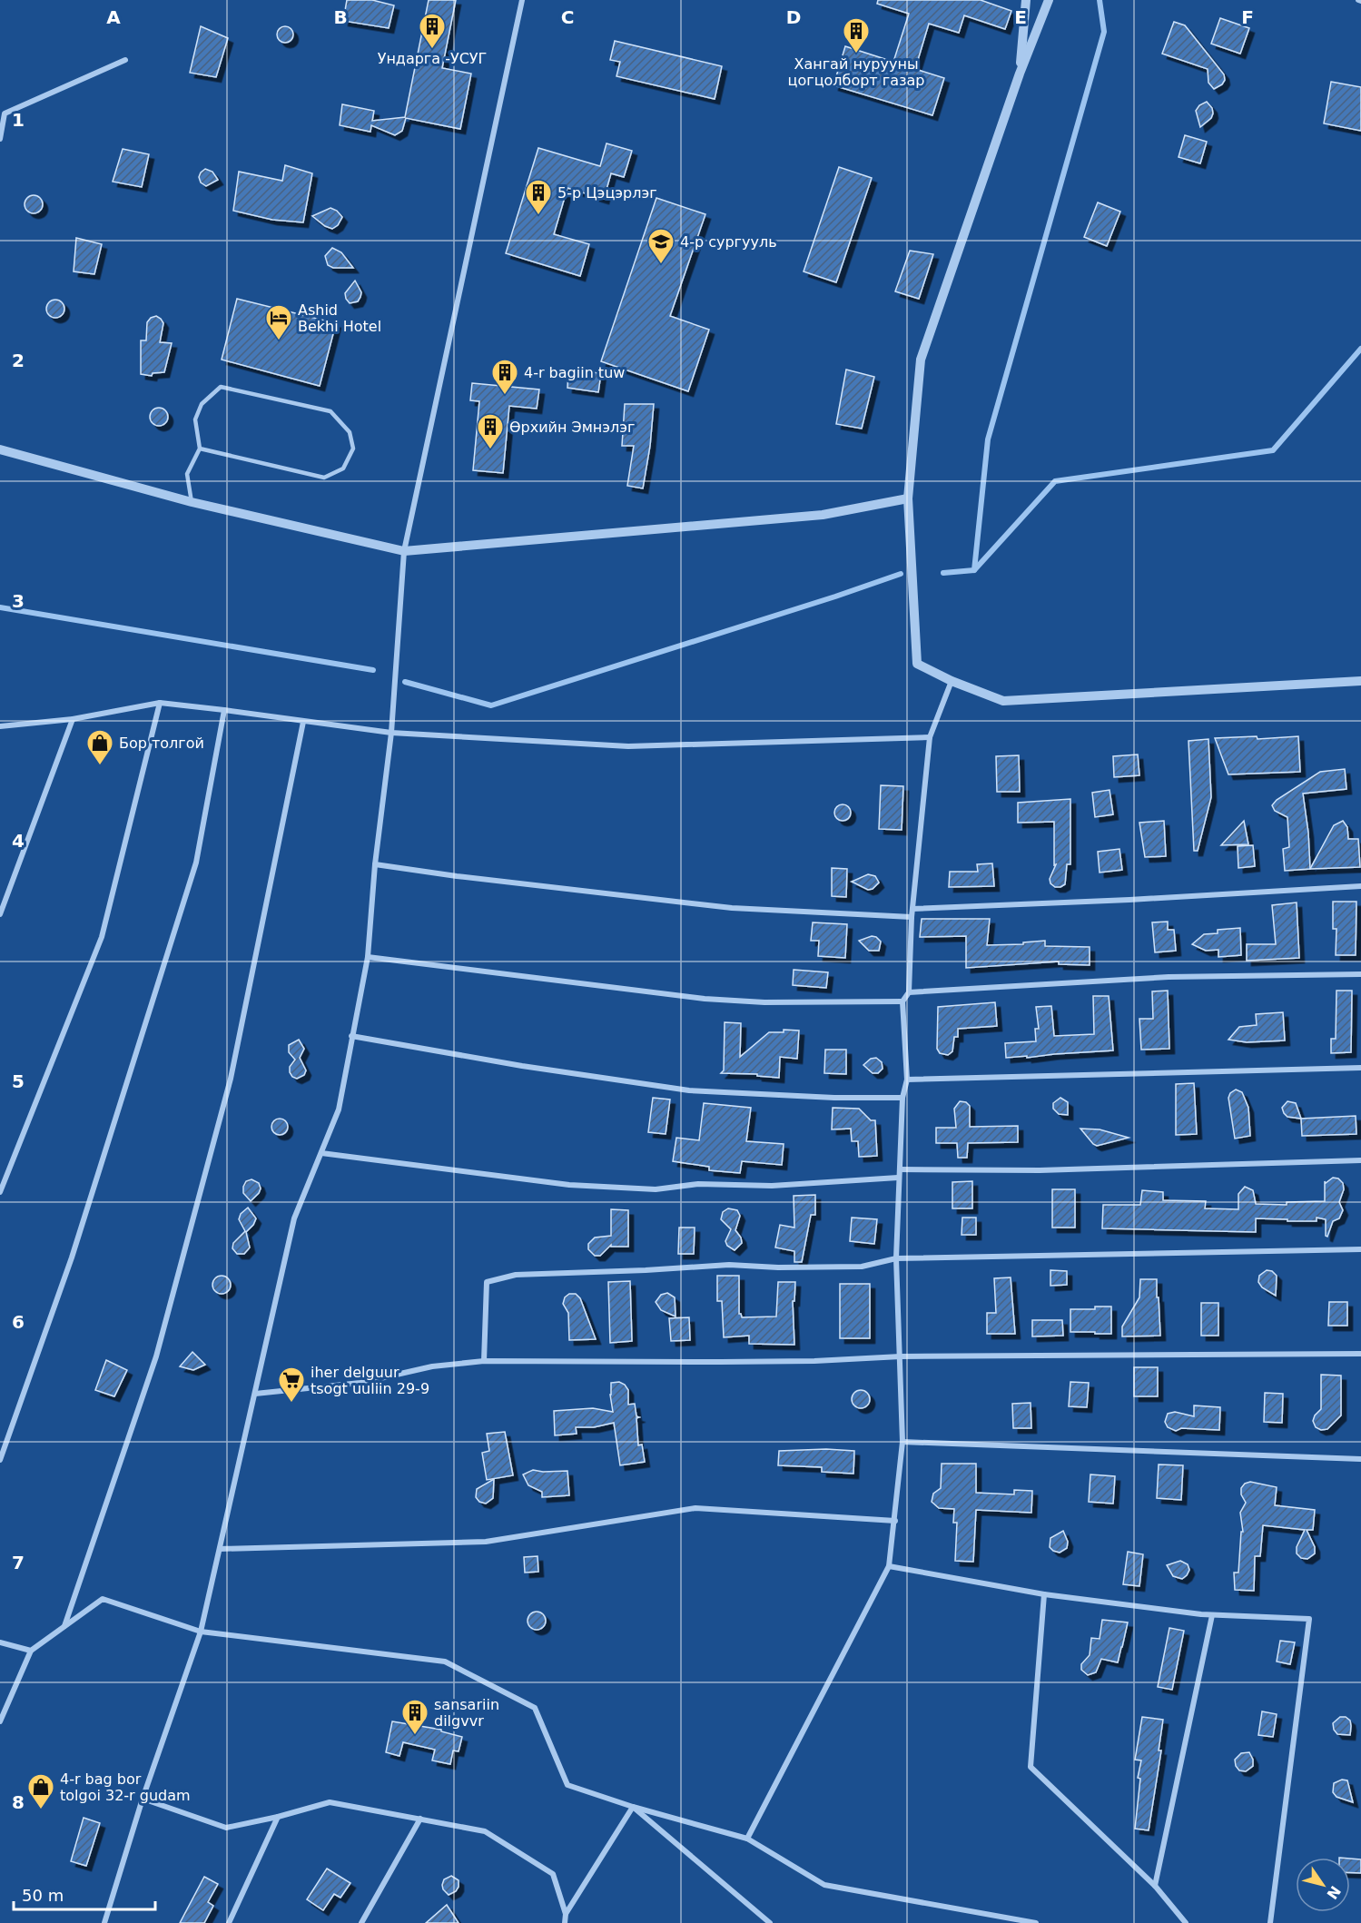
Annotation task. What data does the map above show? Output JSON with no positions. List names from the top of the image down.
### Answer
{
  "places": {
    "building": [
      "Ундарга -УСУГ",
      "Хангай нурууны цогцолборт газар",
      "5-р Цэцэрлэг",
      "4-r bagiin tuw",
      "Өрхийн Эмнэлэг",
      "sansariin dilgvvr"
    ],
    "school or university": ["4-р сургууль"],
    "hotel": ["Ashid Bekhi Hotel"],
    "shop": ["Бор толгой", "4-r bag bor tolgoi 32-r gudam"],
    "supermarket": ["iher delguur tsogt uuliin 29-9"]
  },
  "scale_bar": "50 m",
  "north": "bottom right",
  "grid": {
    "columns": [
      "A",
      "B",
      "C",
      "D",
      "E",
      "F"
    ],
    "rows": [
      "1",
      "2",
      "3",
      "4",
      "5",
      "6",
      "7",
      "8"
    ]
  }
}
